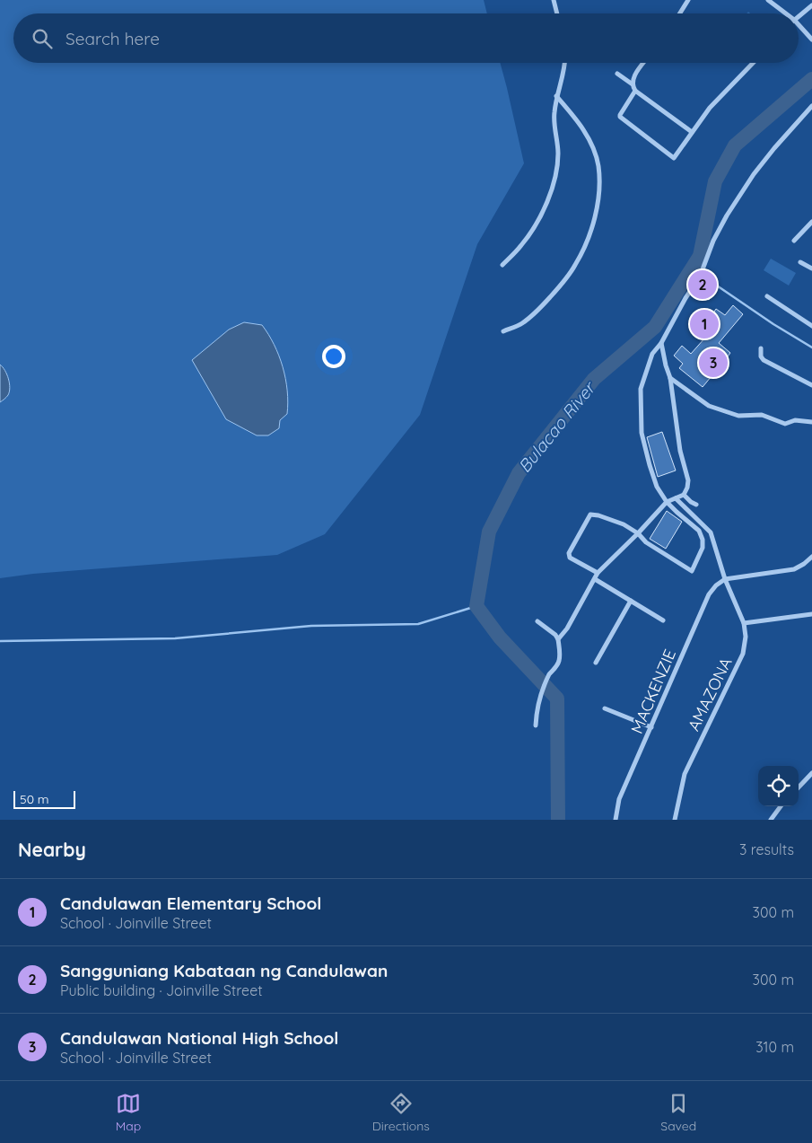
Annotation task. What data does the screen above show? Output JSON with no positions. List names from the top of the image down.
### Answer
{
  "streets": {
    "street": ["MACKENZIE", "AMAZONA"]
  },
  "crossings": [
    ["MACKENZIE", "AMAZONA"]
  ],
  "water": ["Bulacao River"],
  "scale_bar": "50 m",
  "page": {
    "search": "Search here",
    "pins": ["2", "1", "3"],
    "scale": "50 m",
    "heading": ["Nearby", "3 results"],
    "list": [
      {
        "mark": "1",
        "name": "Candulawan Elementary School",
        "note": "School · Joinville Street",
        "value": "300 m"
      },
      {
        "mark": "2",
        "name": "Sangguniang Kabataan ng Candulawan",
        "note": "Public building · Joinville Street",
        "value": "300 m"
      },
      {
        "mark": "3",
        "name": "Candulawan National High School",
        "note": "School · Joinville Street",
        "value": "310 m"
      }
    ],
    "nav": ["Map", "Directions", "Saved"]
  }
}
